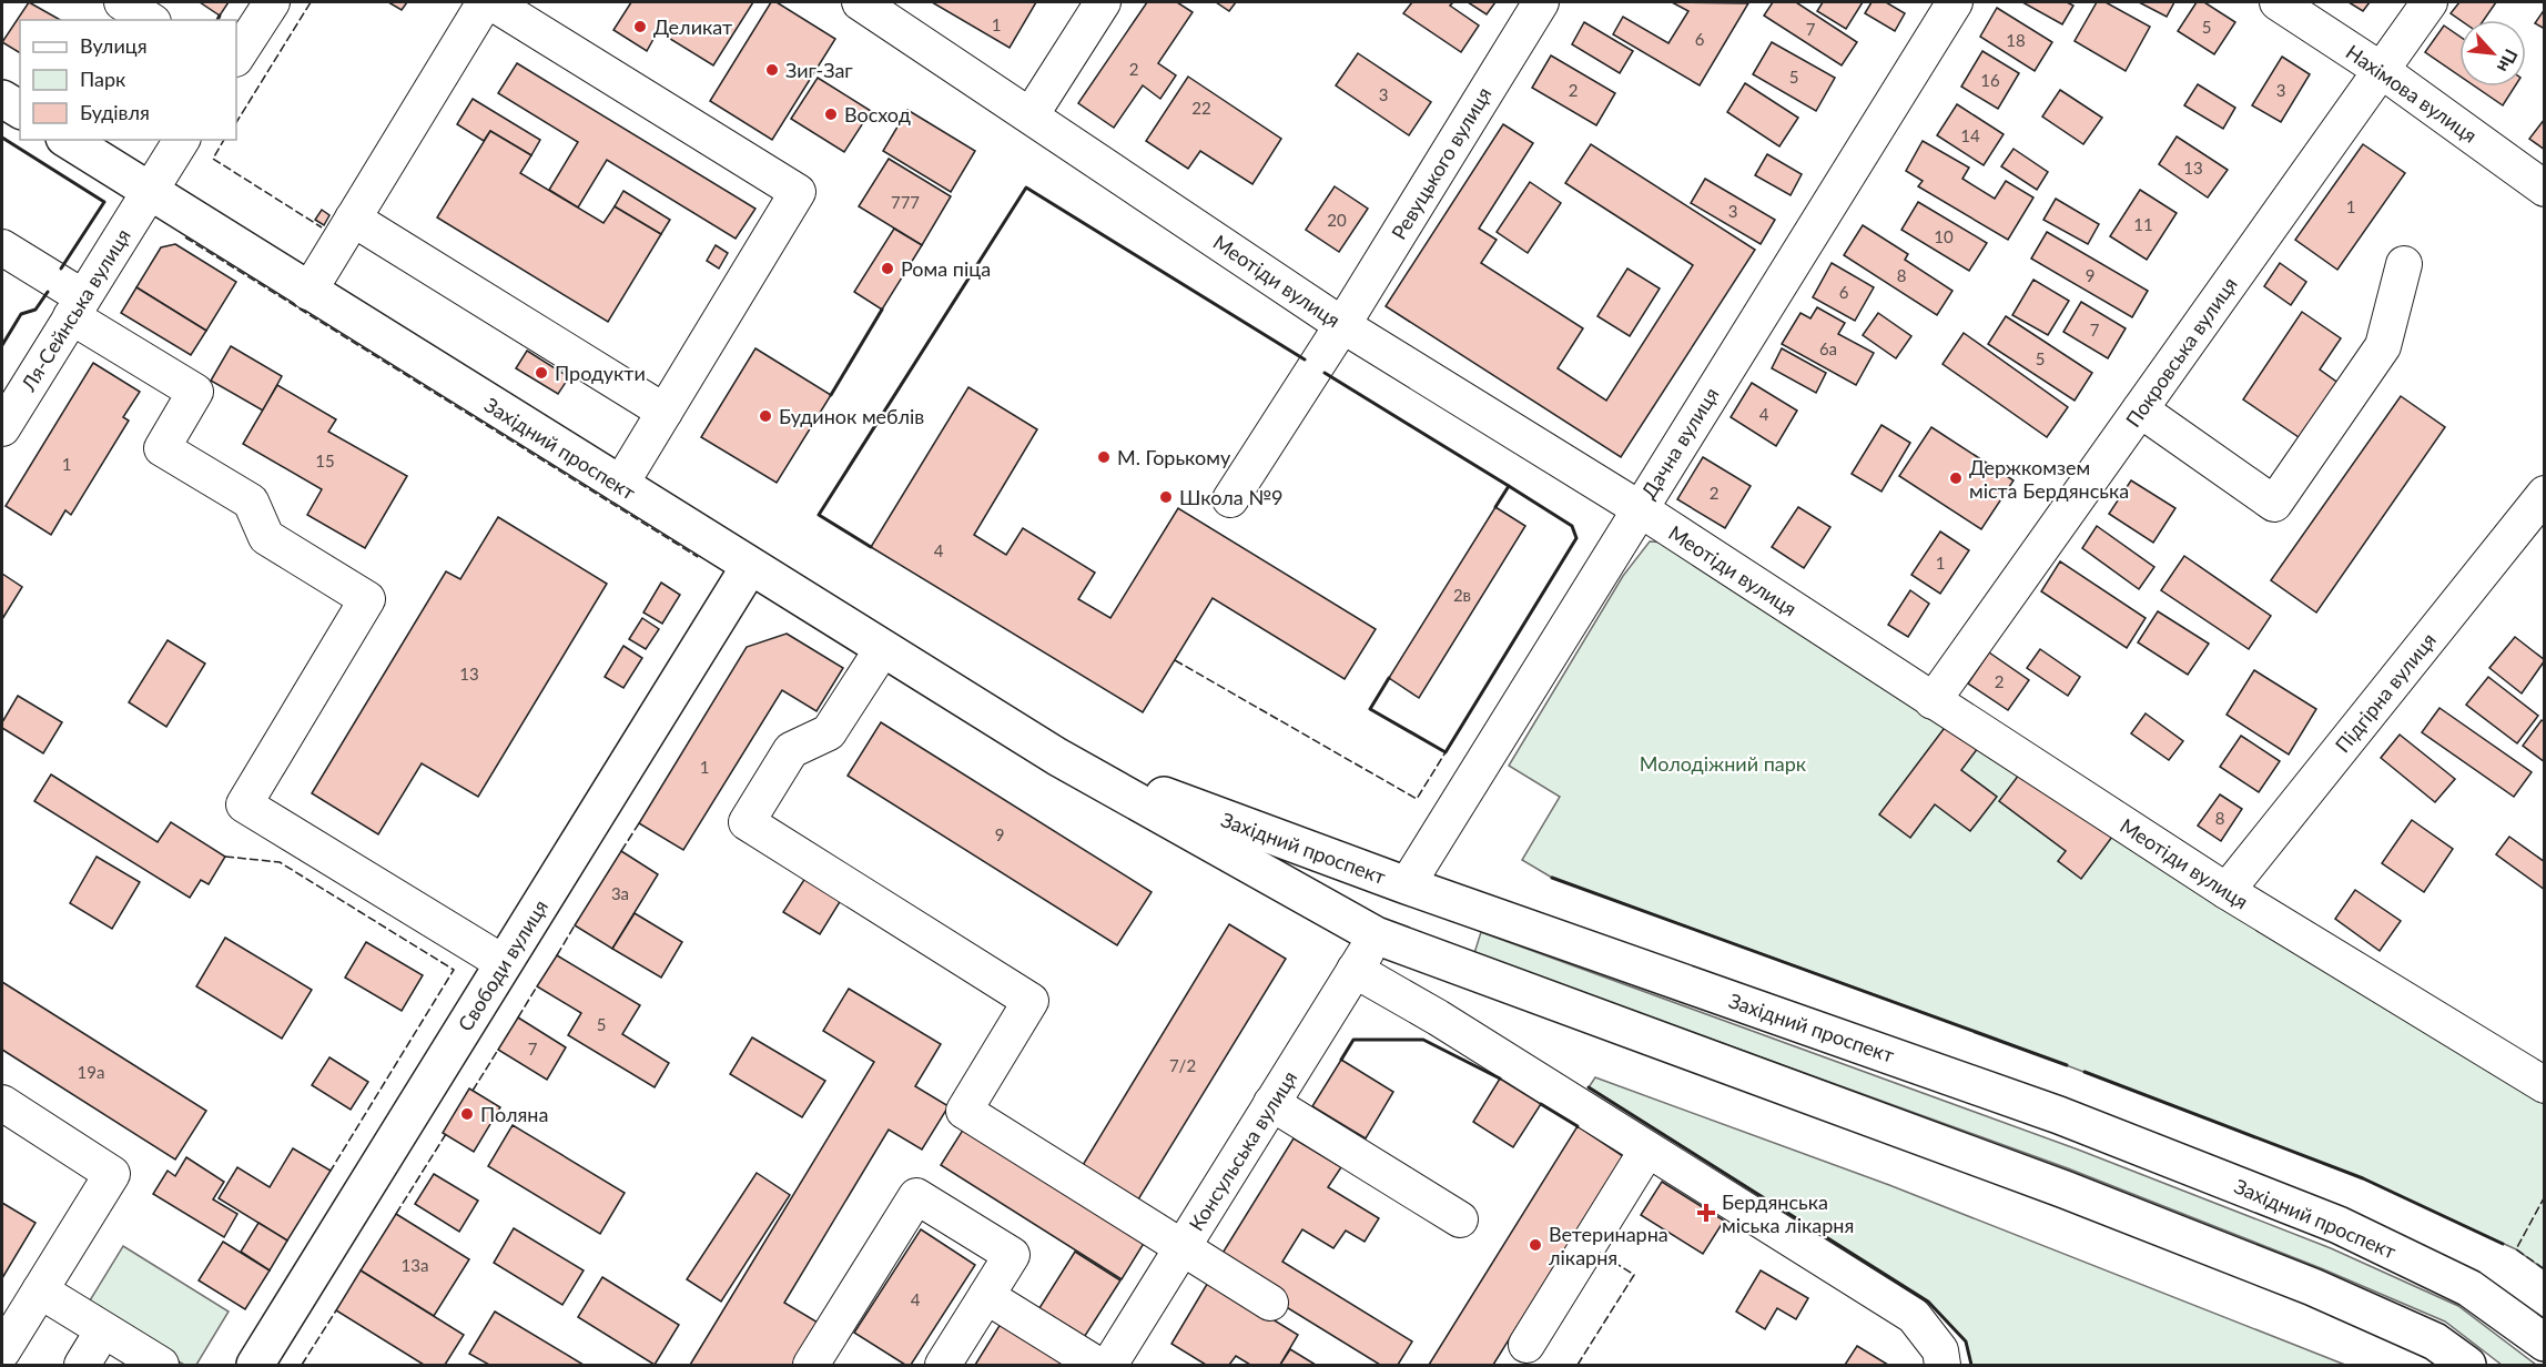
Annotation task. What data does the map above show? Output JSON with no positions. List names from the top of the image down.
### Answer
{
  "streets": {
    "main road": ["Західний проспект", "Свободи вулиця"],
    "street": [
      "Нахімова вулиця",
      "Ревуцького вулиця",
      "Меотіди вулиця",
      "Ля-Сейнська вулиця",
      "Покровська вулиця",
      "Дачна вулиця",
      "Підгірна вулиця",
      "Консульська вулиця"
    ]
  },
  "crossings": [
    ["Нахімова вулиця", "Покровська вулиця"],
    ["Ревуцького вулиця", "Меотіди вулиця"],
    ["Меотіди вулиця", "Покровська вулиця"],
    ["Меотіди вулиця", "Дачна вулиця"],
    ["Меотіди вулиця", "Підгірна вулиця"],
    ["Ля-Сейнська вулиця", "Західний проспект"],
    ["Дачна вулиця", "Західний проспект"],
    ["Західний проспект", "Свободи вулиця"],
    ["Західний проспект", "Консульська вулиця"]
  ],
  "parks": ["Молодіжний парк"],
  "places": {
    "other": [
      "Деликат",
      "Зиг-Заг",
      "Восход",
      "Рома піца",
      "Продукти",
      "Будинок меблів",
      "М. Горькому",
      "Держкомзем міста Бердянська",
      "Школа №9",
      "Поляна",
      "Ветеринарна лікарня"
    ],
    "health": ["Бердянська міська лікарня"]
  },
  "house_numbers": [
    "1",
    "5",
    "7",
    "6",
    "18",
    "2",
    "5",
    "16",
    "2",
    "3",
    "3",
    "22",
    "14",
    "13",
    "777",
    "1",
    "3",
    "20",
    "11",
    "10",
    "8",
    "9",
    "6",
    "7",
    "6а",
    "5",
    "4",
    "15",
    "1",
    "2",
    "4",
    "1",
    "2в",
    "13",
    "2",
    "1",
    "8",
    "9",
    "3а",
    "5",
    "7",
    "7/2",
    "19а",
    "13а",
    "4"
  ],
  "legend": ["Вулиця", "Парк", "Будівля"],
  "north": "bottom right"
}
